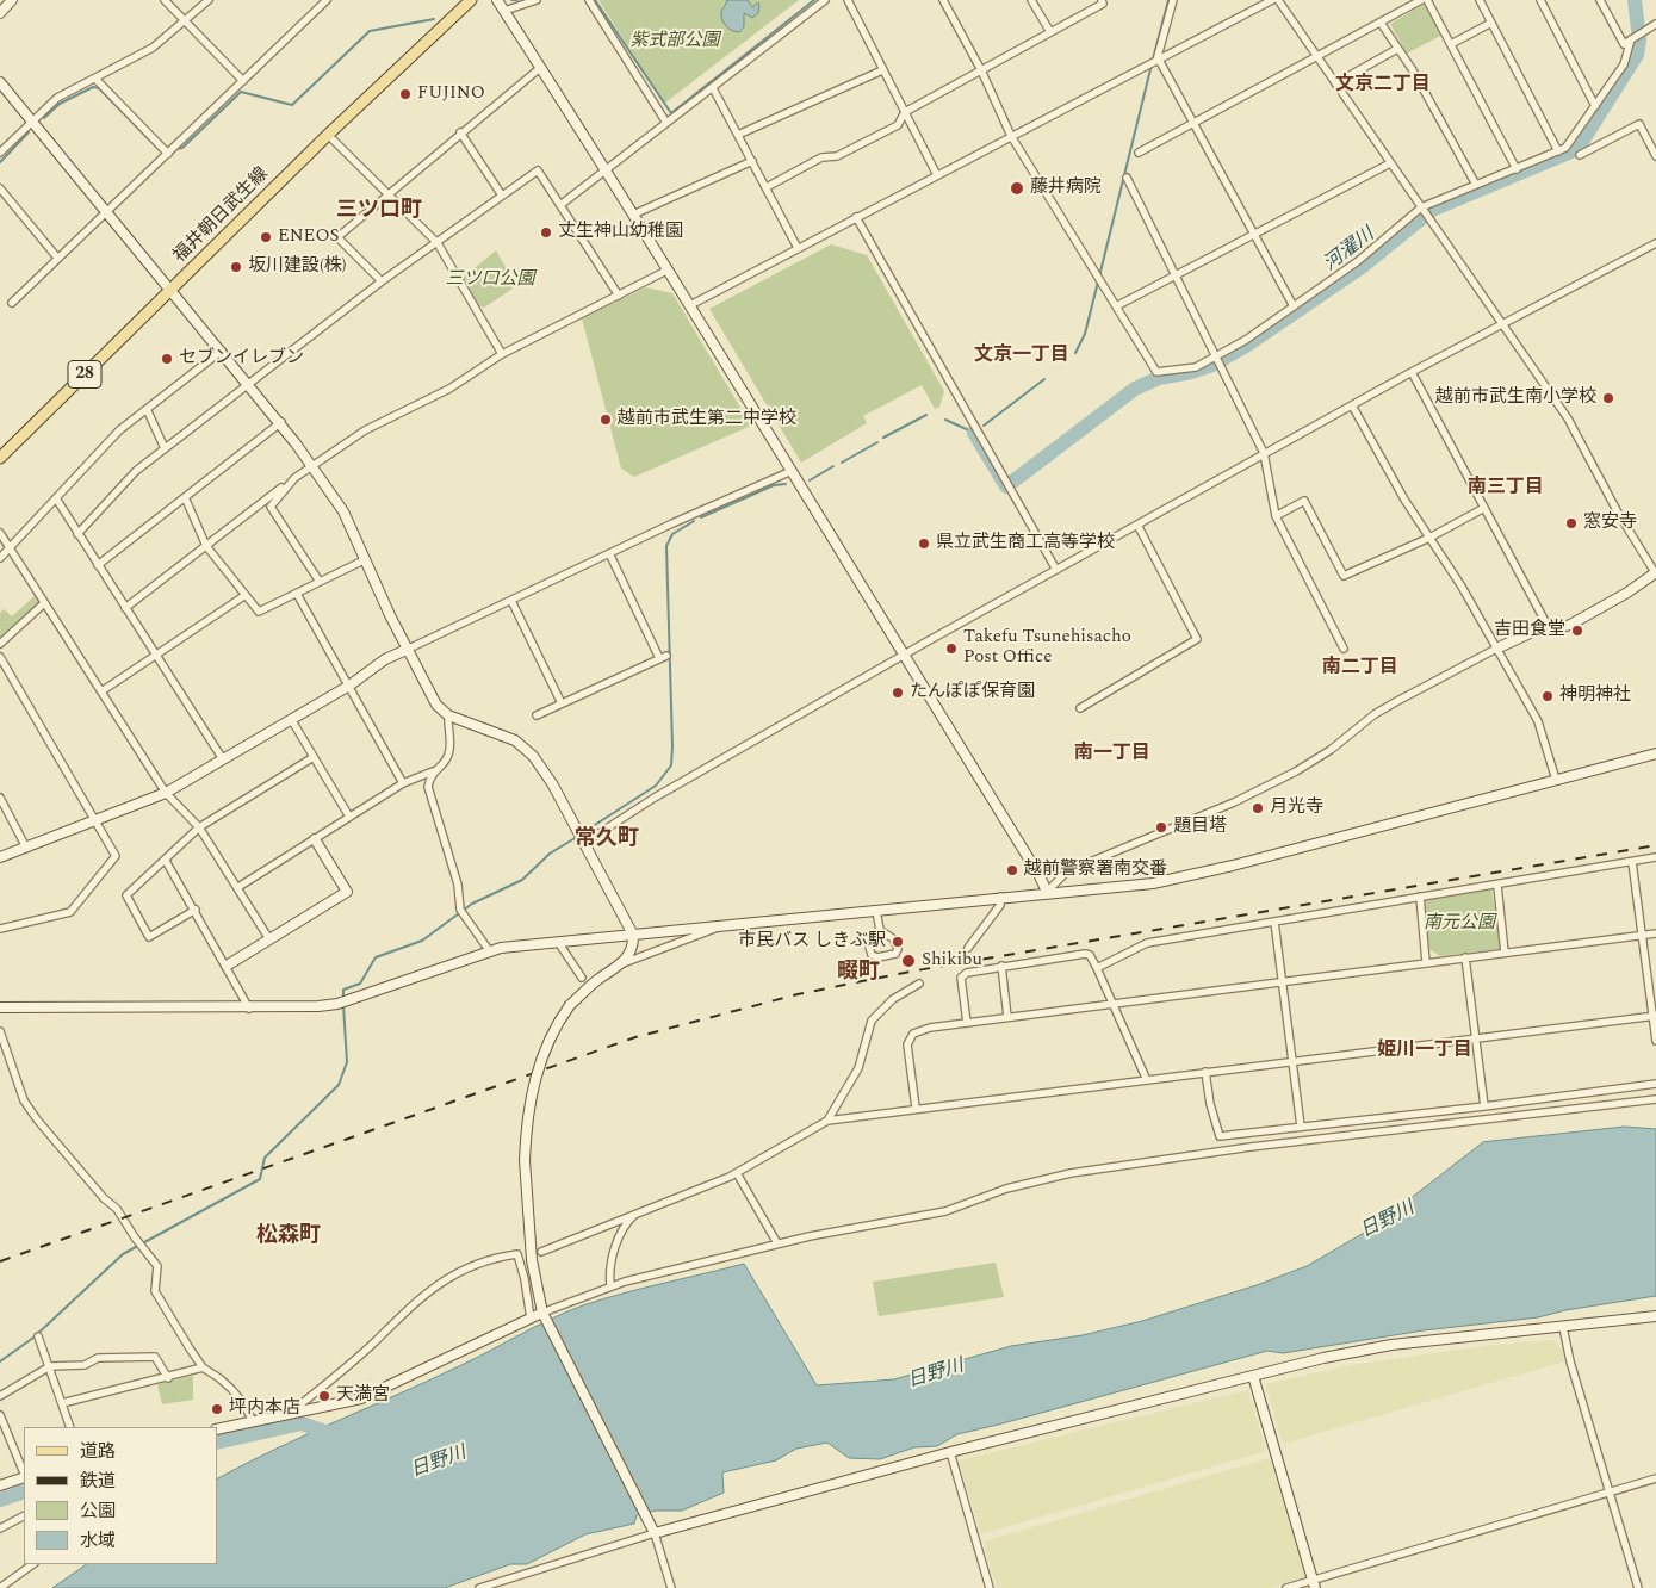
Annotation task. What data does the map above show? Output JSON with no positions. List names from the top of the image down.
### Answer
{
  "streets": {
    "main road": ["福井朝日武生線", "28"]
  },
  "districts": [
    "文京二丁目",
    "三ツ口町",
    "文京一丁目",
    "南三丁目",
    "南二丁目",
    "南一丁目",
    "常久町",
    "畷町",
    "姫川一丁目",
    "松森町"
  ],
  "water": ["河濯川", "日野川"],
  "parks": ["紫式部公園", "三ツ口公園", "南元公園"],
  "places": [
    "FUJINO",
    "藤井病院",
    "丈生神山幼稚園",
    "ENEOS",
    "坂川建設(株)",
    "セブンイレブン",
    "越前市武生南小学校",
    "越前市武生第二中学校",
    "窓安寺",
    "県立武生商工高等学校",
    "吉田食堂",
    "Takefu Tsunehisacho Post Office",
    "たんぽぽ保育園",
    "神明神社",
    "月光寺",
    "題目塔",
    "越前警察署南交番",
    "市民バス しきぶ駅",
    "Shikibu",
    "天満宮",
    "坪内本店"
  ],
  "legend": [
    "道路",
    "鉄道",
    "公園",
    "水域"
  ]
}
